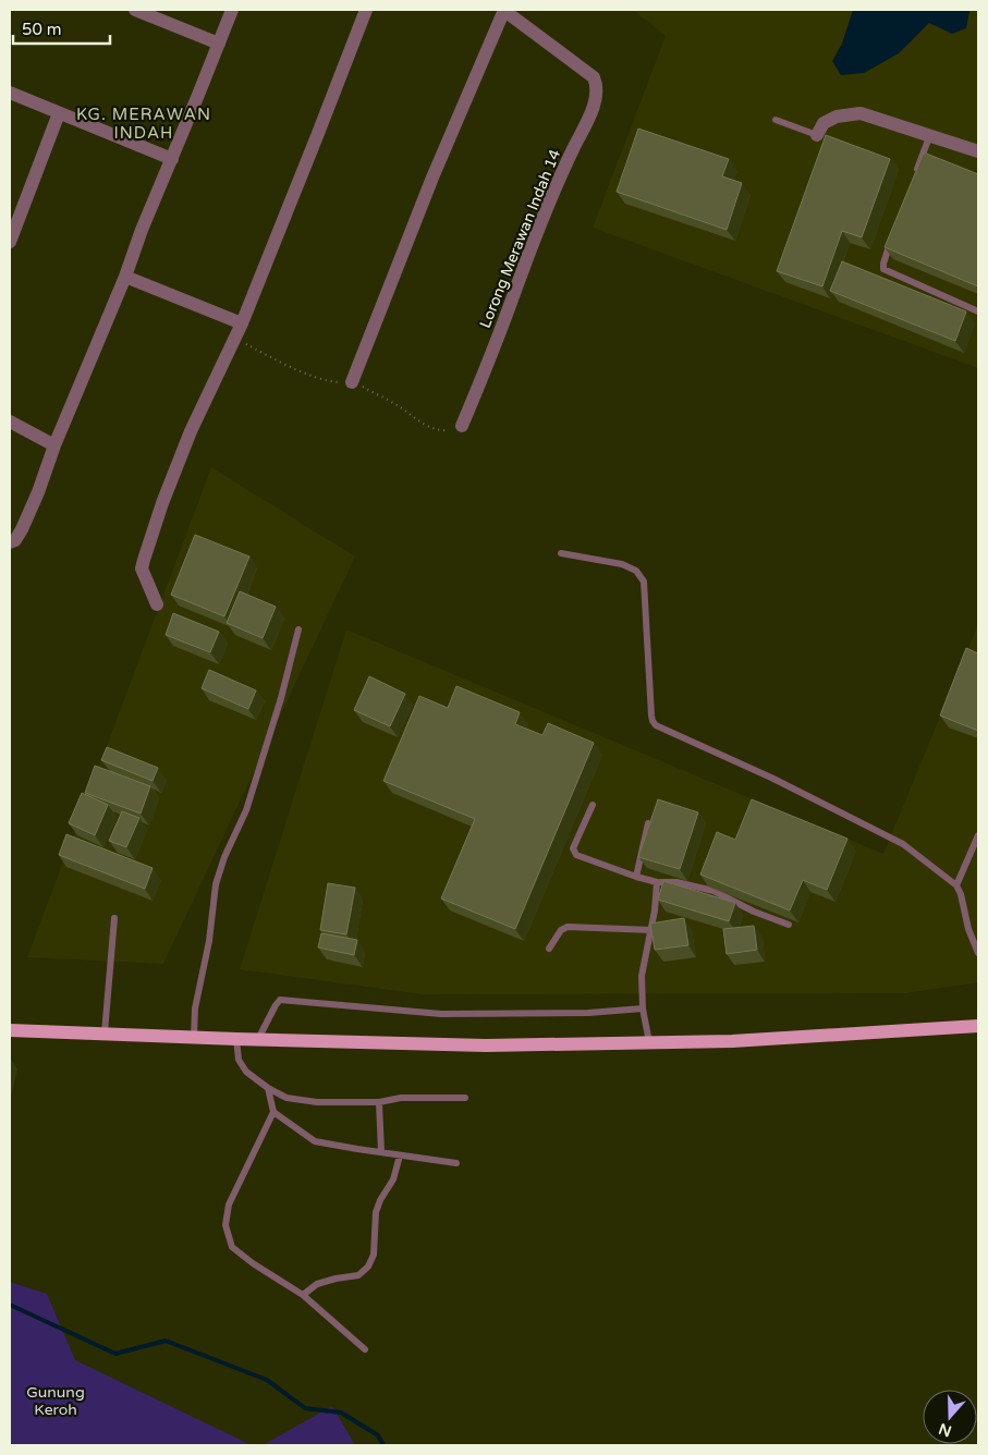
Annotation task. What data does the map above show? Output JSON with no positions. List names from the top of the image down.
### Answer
{
  "streets": {
    "street": ["Lorong Merawan Indah 14"]
  },
  "districts": ["KG. MERAWAN INDAH"],
  "parks": ["Gunung Keroh"],
  "scale_bar": "50 m",
  "north": "bottom"
}
